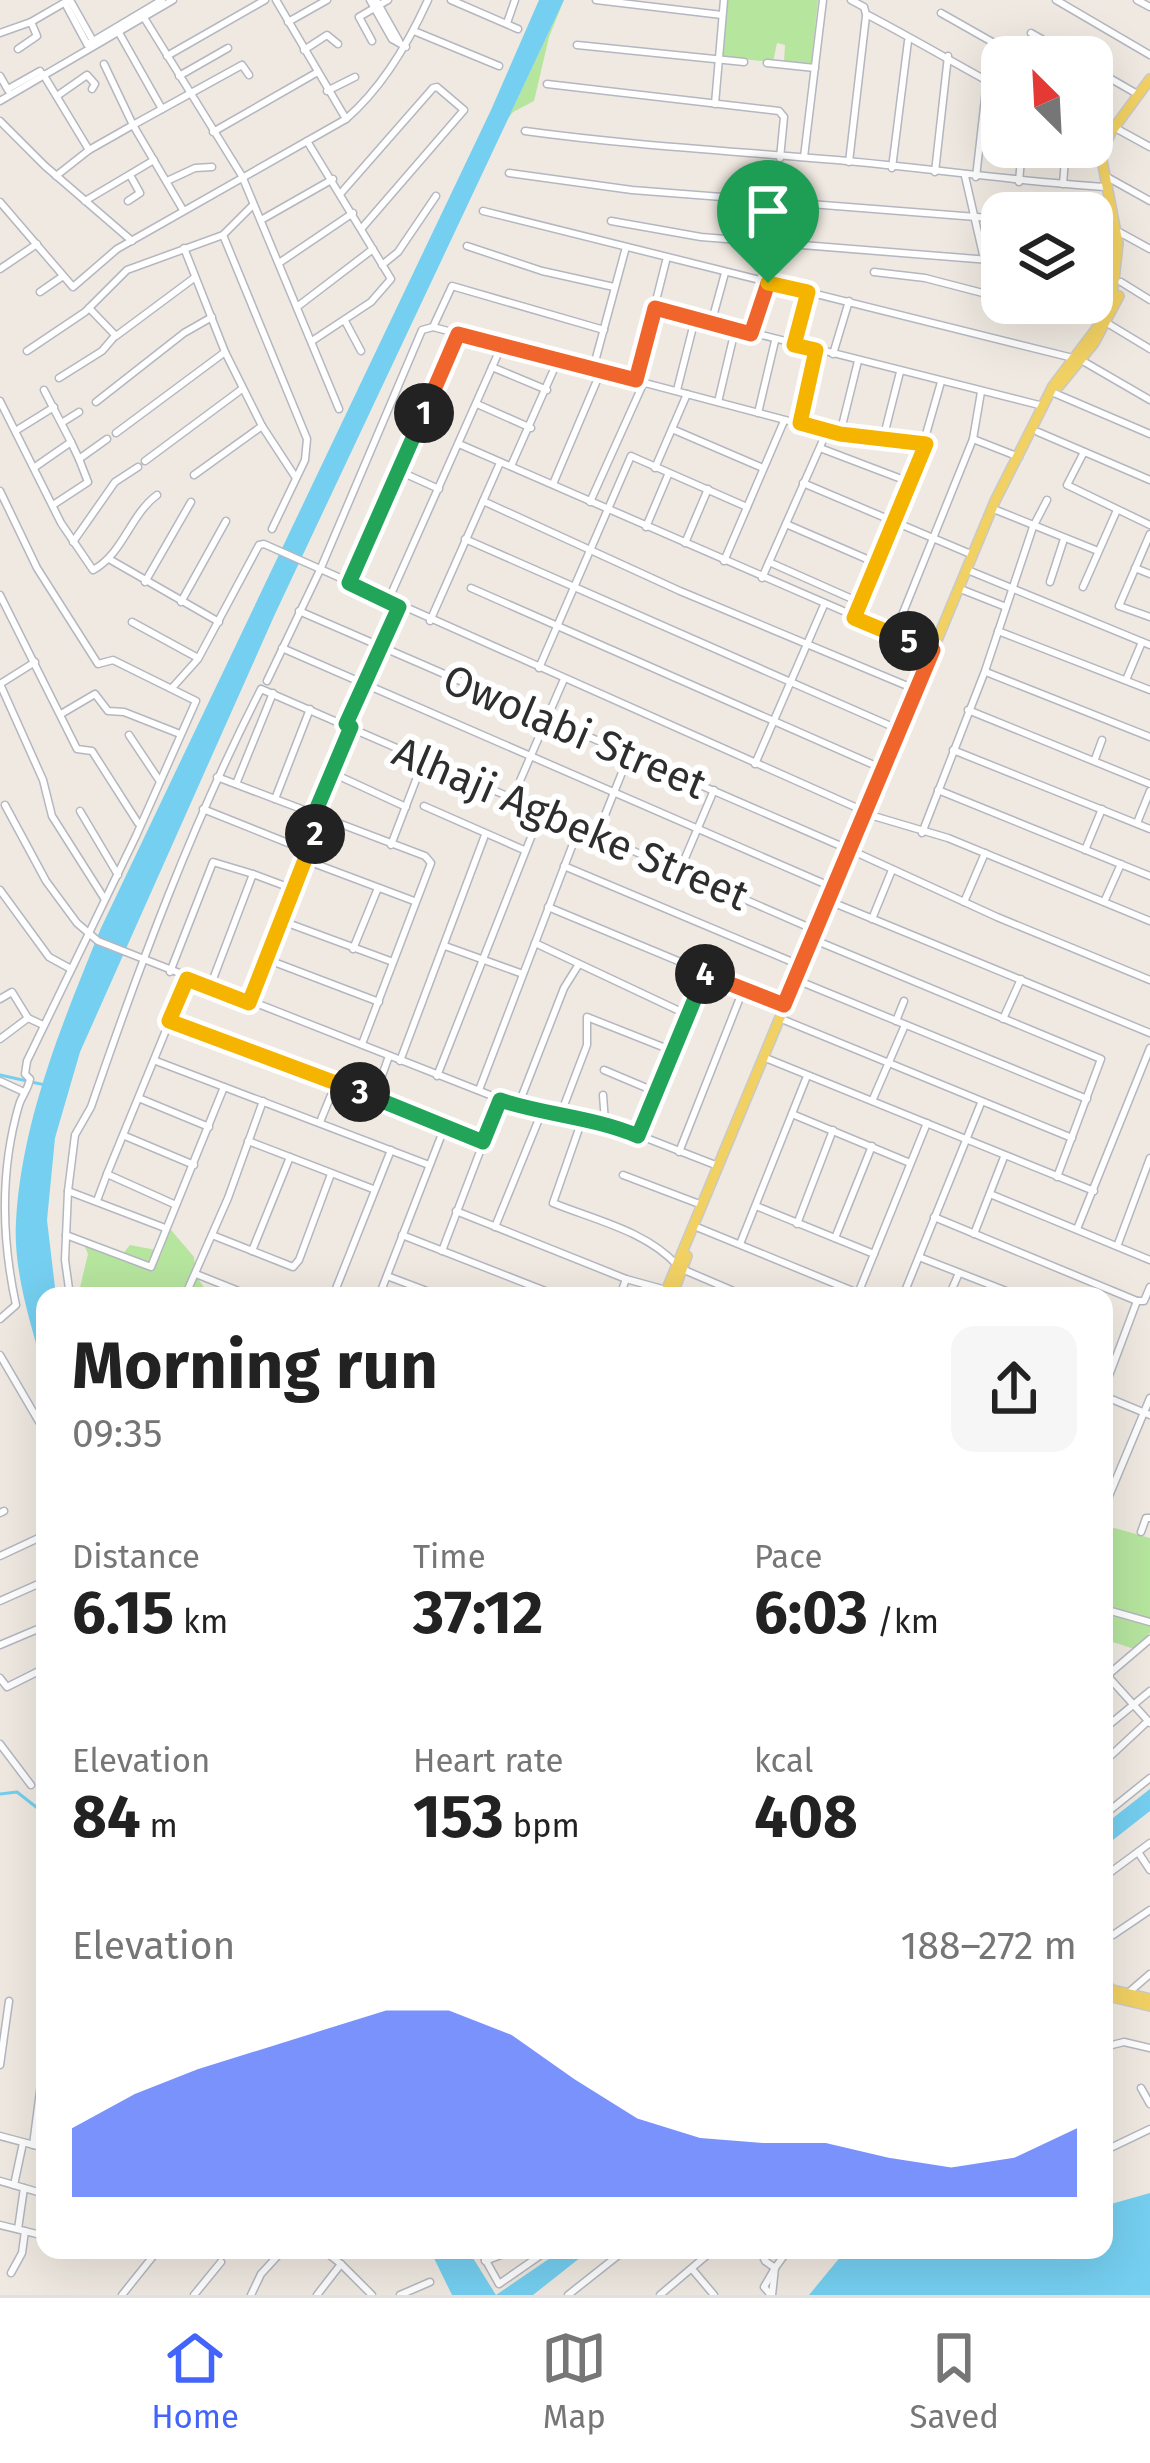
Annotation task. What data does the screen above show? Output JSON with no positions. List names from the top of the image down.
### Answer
{
  "streets": {
    "street": ["Owolabi Street", "Alhaji Agbeke Street"]
  },
  "north": "top left",
  "page": {
    "pins": [
      "1",
      "5",
      "2",
      "4",
      "3"
    ],
    "heading": ["Morning run", "09:35"],
    "stats": [
      ["Distance", "6.15 km"],
      ["Time", "37:12"],
      ["Pace", "6:03 /km"],
      ["Elevation", "84 m"],
      ["Heart rate", "153 bpm"],
      ["kcal", "408"]
    ],
    "chart": ["Elevation", "188–272 m"],
    "tabs": ["Home", "Map", "Saved"]
  }
}
